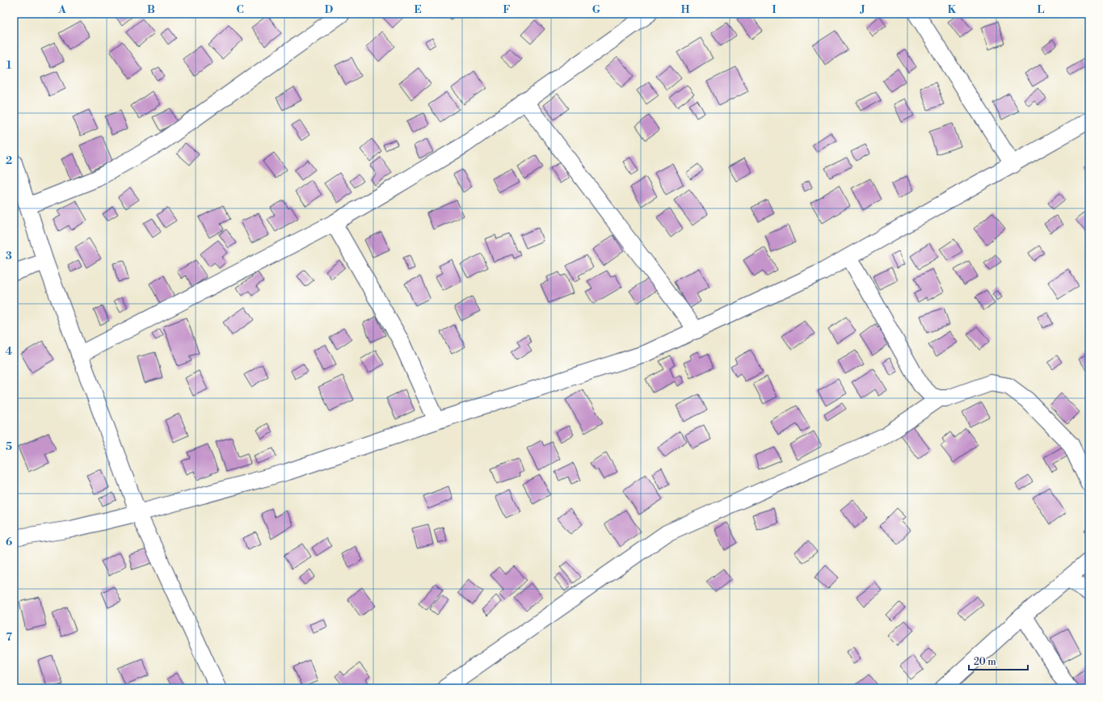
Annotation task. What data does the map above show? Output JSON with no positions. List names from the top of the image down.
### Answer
{
  "scale_bar": "20 m",
  "grid": {
    "columns": [
      "A",
      "B",
      "C",
      "D",
      "E",
      "F",
      "G",
      "H",
      "I",
      "J",
      "K",
      "L"
    ],
    "rows": [
      "1",
      "2",
      "3",
      "4",
      "5",
      "6",
      "7"
    ]
  }
}
